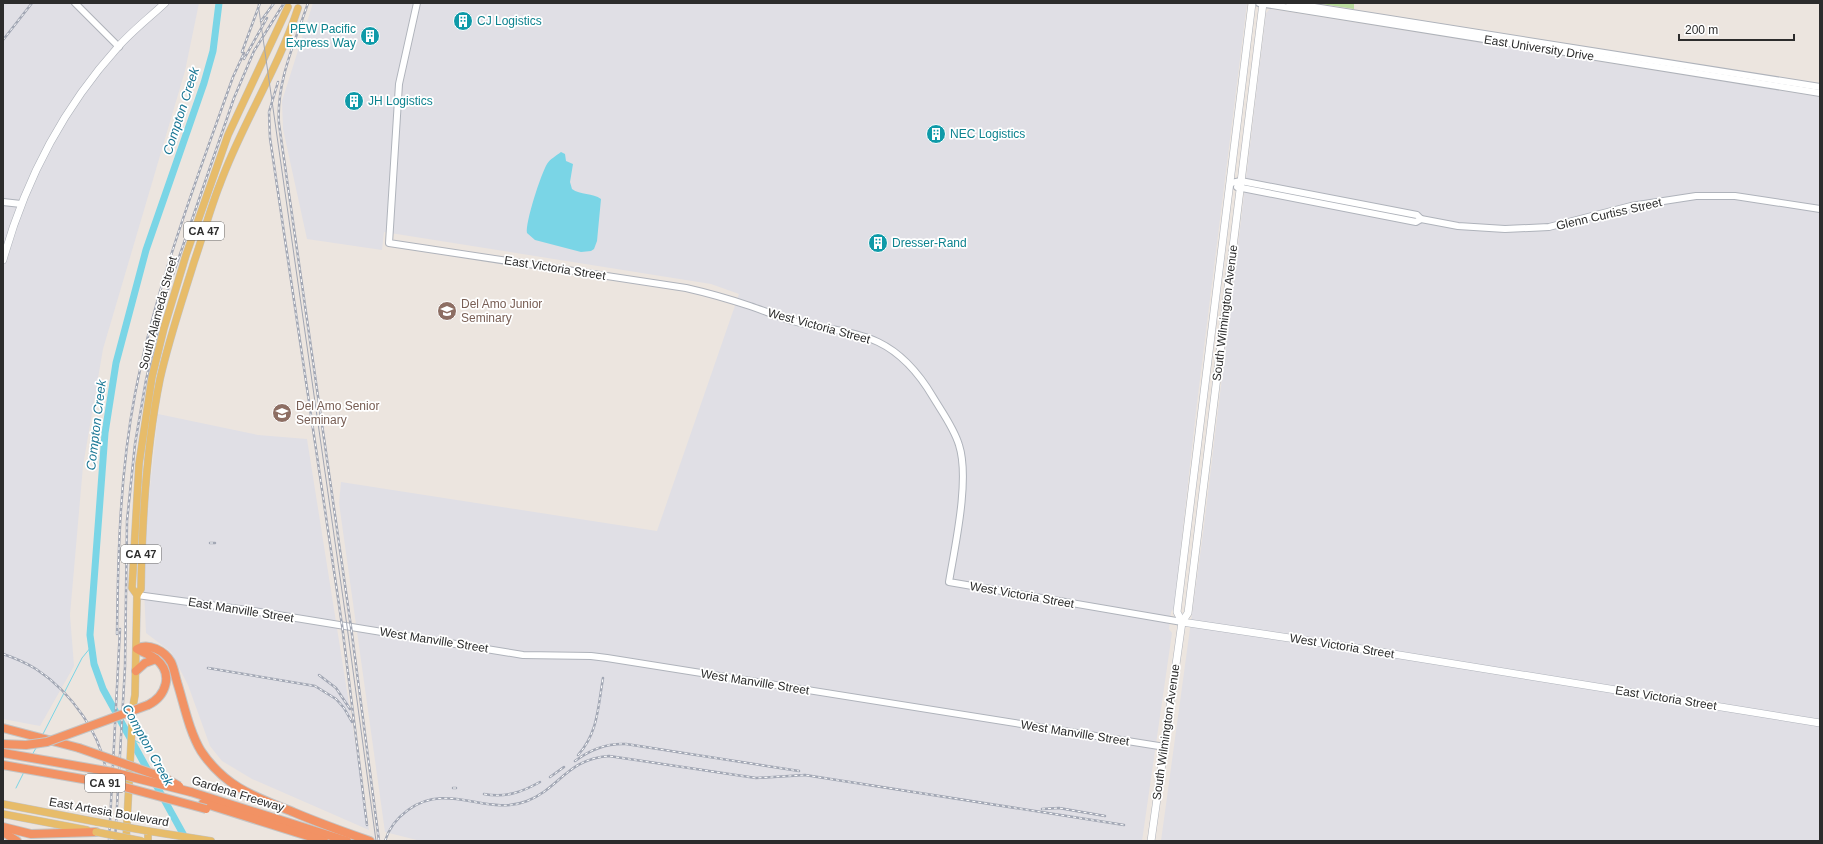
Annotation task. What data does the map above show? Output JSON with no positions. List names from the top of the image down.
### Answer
{
  "streets": {
    "highway": ["CA 91", "Gardena Freeway"],
    "main road": [
      "CA 47",
      "East Victoria Street",
      "South Alameda Street",
      "South Wilmington Avenue",
      "West Victoria Street",
      "East Artesia Boulevard"
    ],
    "street": [
      "East University Drive",
      "Glenn Curtiss Street",
      "East Manville Street",
      "West Manville Street"
    ]
  },
  "crossings": [
    ["East University Drive", "South Wilmington Avenue"],
    ["Glenn Curtiss Street", "South Wilmington Avenue"],
    ["East Victoria Street", "West Victoria Street"],
    ["South Alameda Street", "East Manville Street"],
    ["South Wilmington Avenue", "West Victoria Street"],
    ["South Wilmington Avenue", "West Manville Street"],
    ["East Manville Street", "West Manville Street"]
  ],
  "water": ["Compton Creek"],
  "places": {
    "building": [
      "CJ Logistics",
      "PEW Pacific Express Way",
      "JH Logistics",
      "NEC Logistics",
      "Dresser-Rand"
    ],
    "school or university": ["Del Amo Junior Seminary", "Del Amo Senior Seminary"]
  },
  "scale_bar": "200 m"
}
